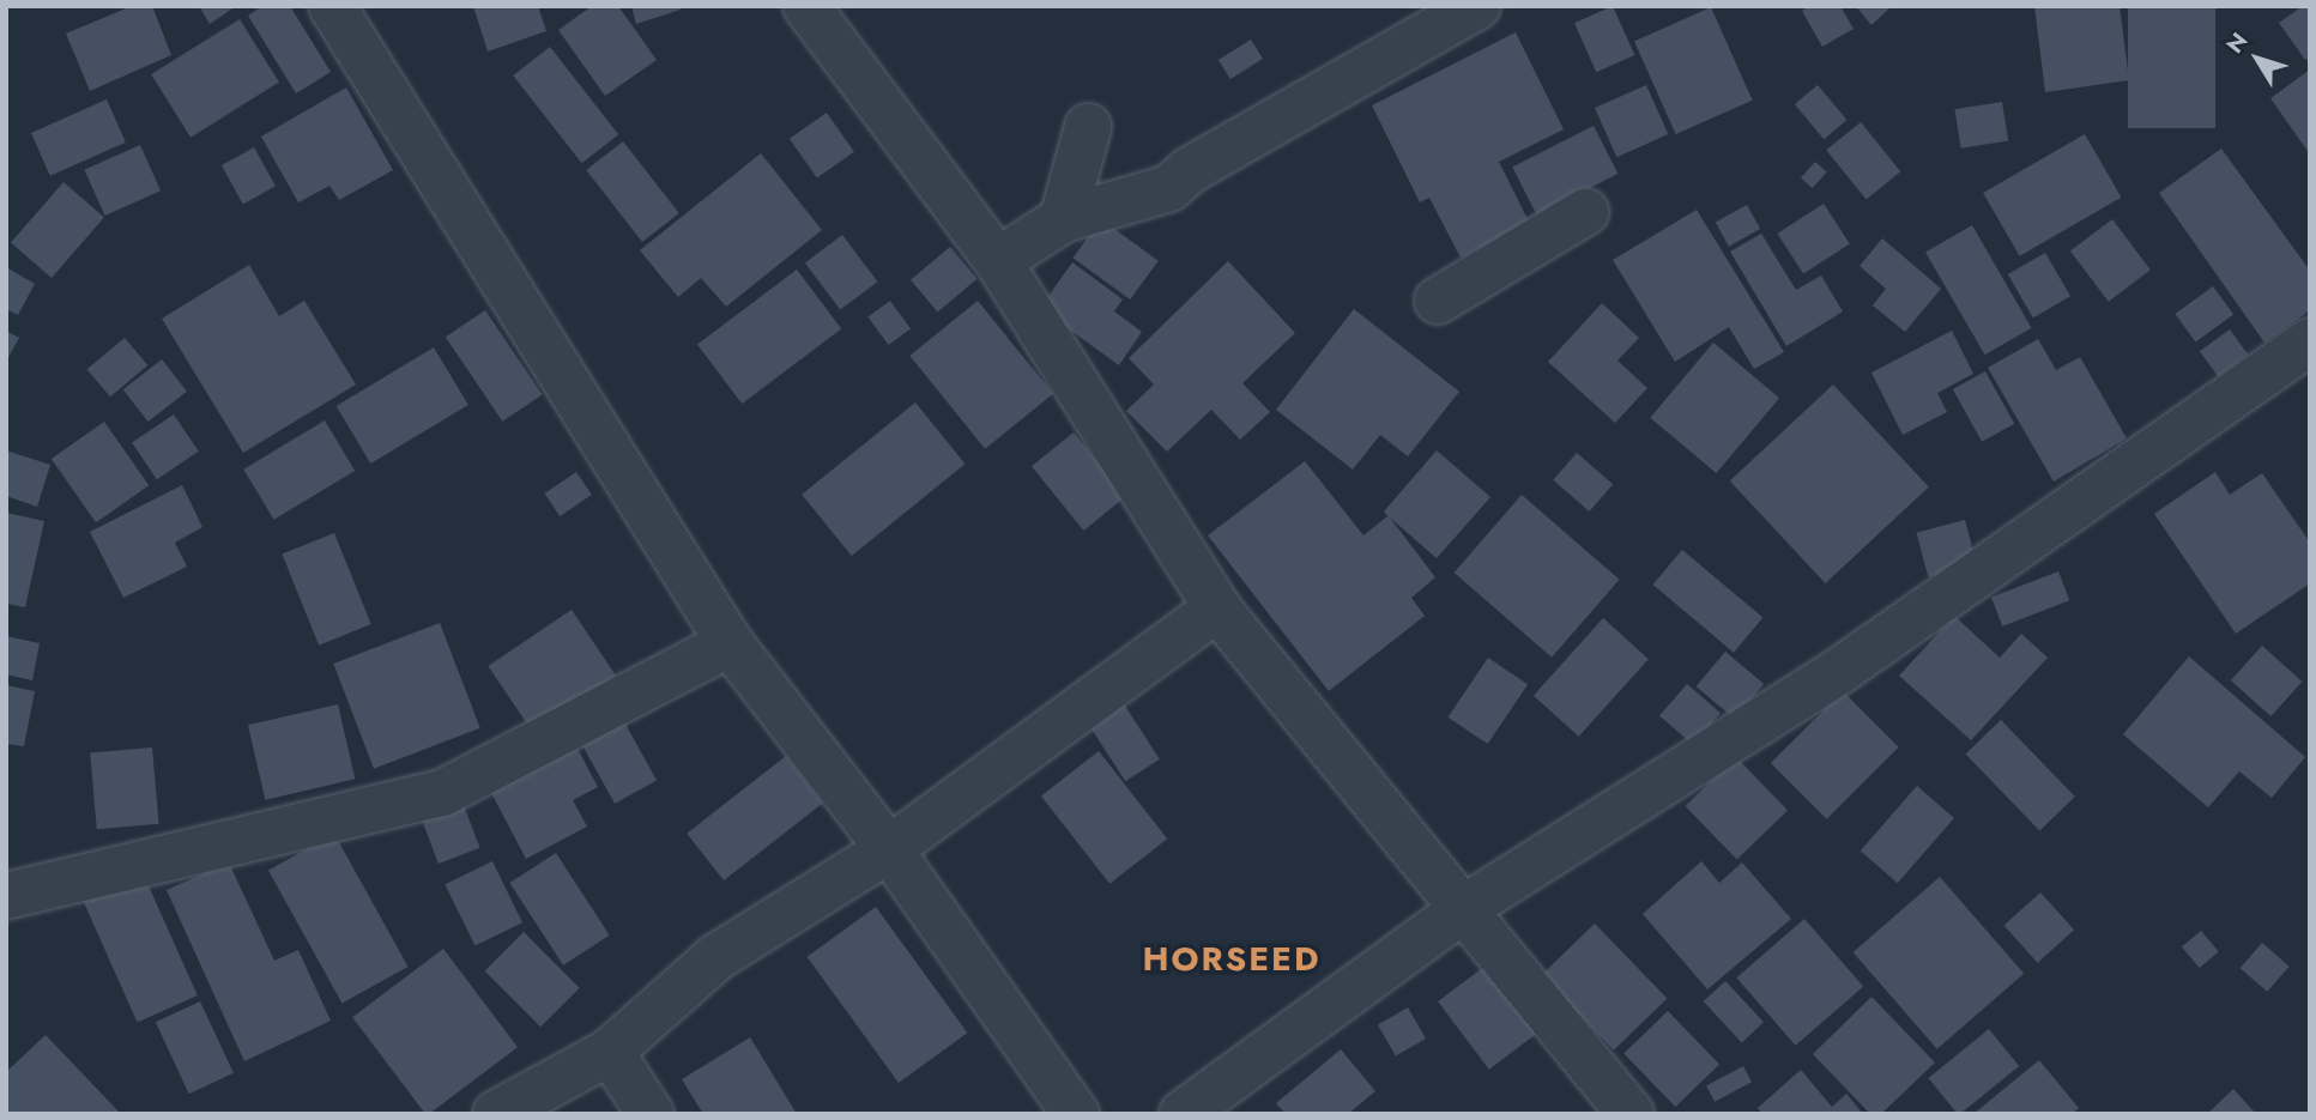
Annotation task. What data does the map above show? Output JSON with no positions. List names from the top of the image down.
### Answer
{
  "districts": ["HORSEED"],
  "north": "top left"
}
